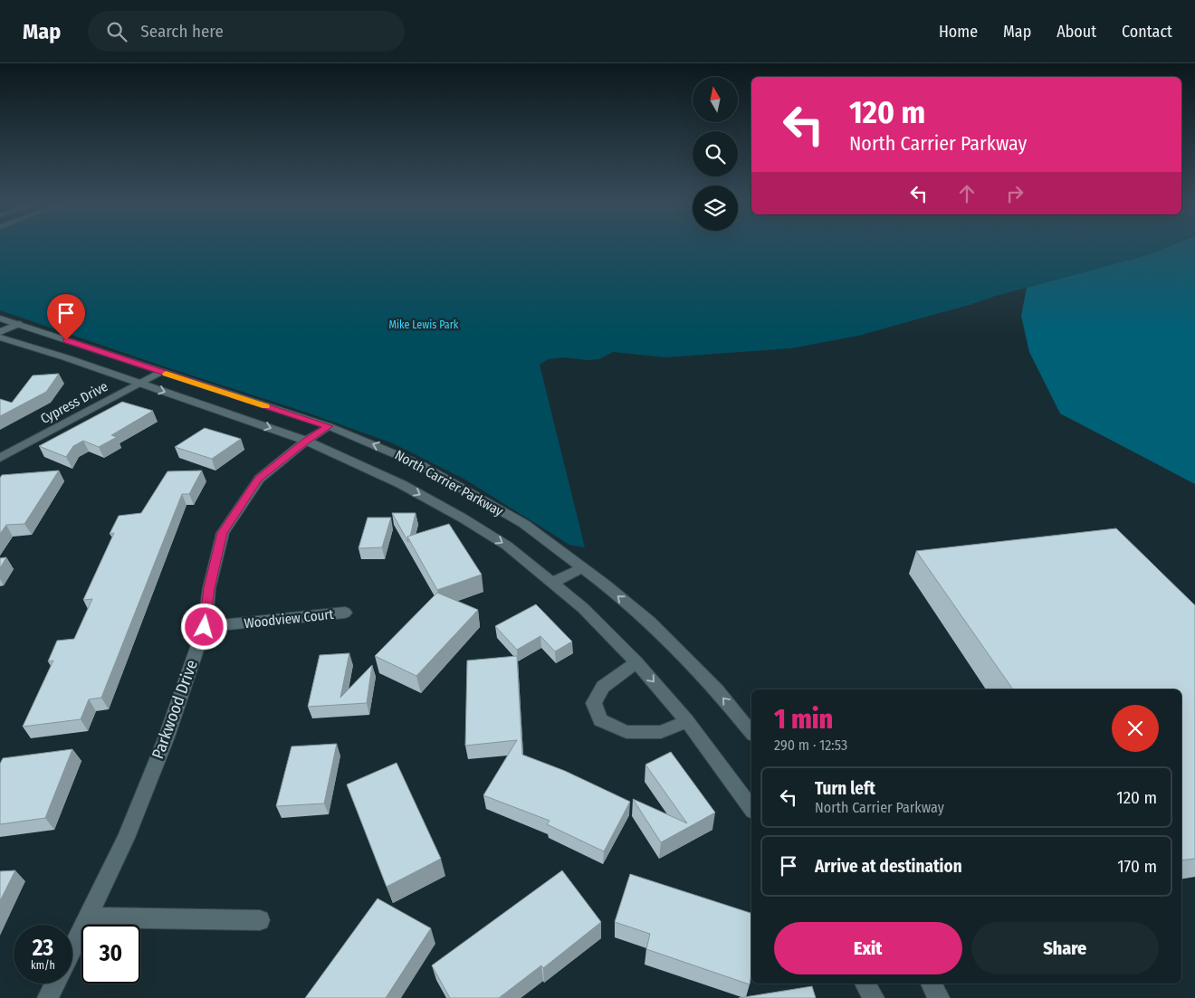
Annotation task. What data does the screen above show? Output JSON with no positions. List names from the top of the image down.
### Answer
{
  "streets": {
    "main road": [
      "Cypress Drive",
      "North Carrier Parkway",
      "Woodview Court",
      "Parkwood Drive"
    ]
  },
  "crossings": [
    ["Cypress Drive", "North Carrier Parkway"],
    ["North Carrier Parkway", "Parkwood Drive"],
    ["Woodview Court", "Parkwood Drive"]
  ],
  "parks": ["Mike Lewis Park"],
  "north": "top",
  "page": {
    "header": "Map",
    "search": "Search here",
    "nav": [
      "Home",
      "Map",
      "About",
      "Contact"
    ],
    "turn": ["120 m", "North Carrier Parkway"],
    "heading": ["1 min", "290 m · 12:53"],
    "list": [
      {
        "name": "Turn left",
        "note": "North Carrier Parkway",
        "value": "120 m"
      },
      {
        "name": "Arrive at destination",
        "value": "170 m"
      }
    ],
    "buttons": ["Exit", "Share"],
    "speed": "23 km/h",
    "limit": "30"
  }
}
